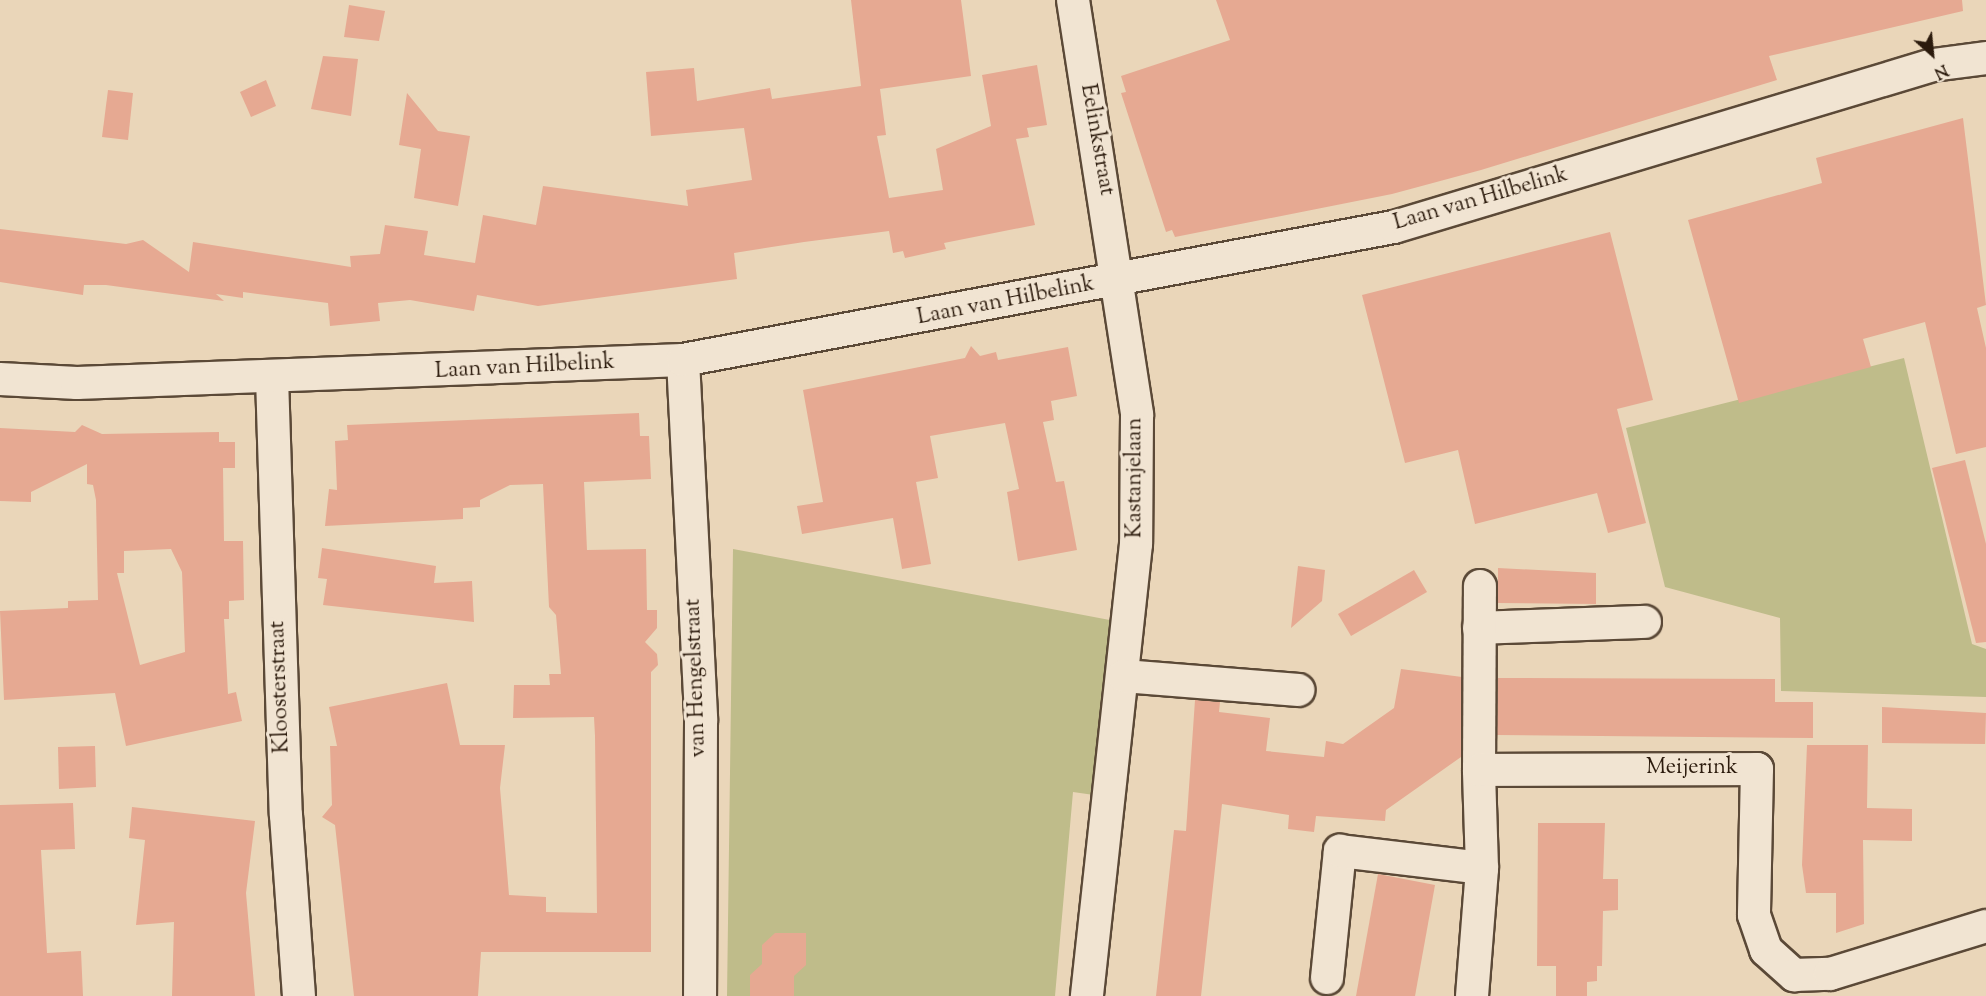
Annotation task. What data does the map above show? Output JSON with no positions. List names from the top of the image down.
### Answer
{
  "streets": {
    "street": [
      "Eelinkstraat",
      "Laan van Hilbelink",
      "Kastanjelaan",
      "van Hengelstraat",
      "Kloosterstraat",
      "Meijerink"
    ]
  },
  "crossings": [
    ["Eelinkstraat", "Laan van Hilbelink"],
    ["Eelinkstraat", "Kastanjelaan"],
    ["Laan van Hilbelink", "Kastanjelaan"],
    ["Laan van Hilbelink", "van Hengelstraat"],
    ["Laan van Hilbelink", "Kloosterstraat"]
  ],
  "north": "bottom right"
}
